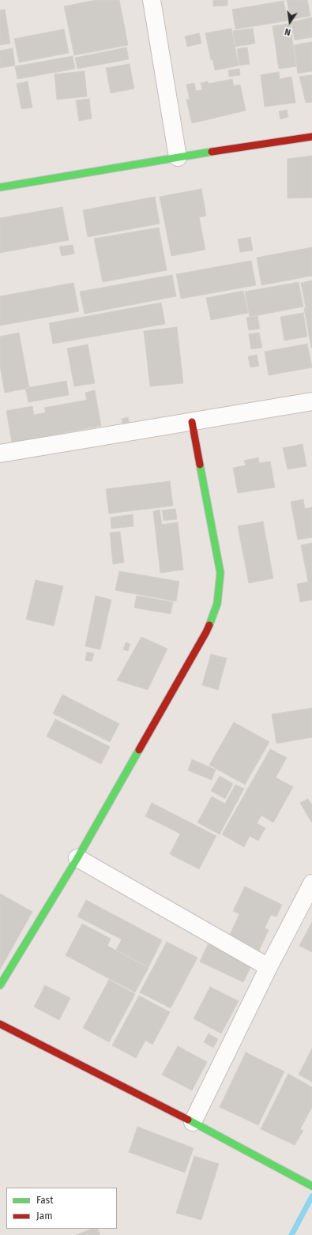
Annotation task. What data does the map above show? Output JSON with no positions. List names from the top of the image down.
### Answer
{
  "legend": ["Fast", "Jam"],
  "north": "bottom"
}
